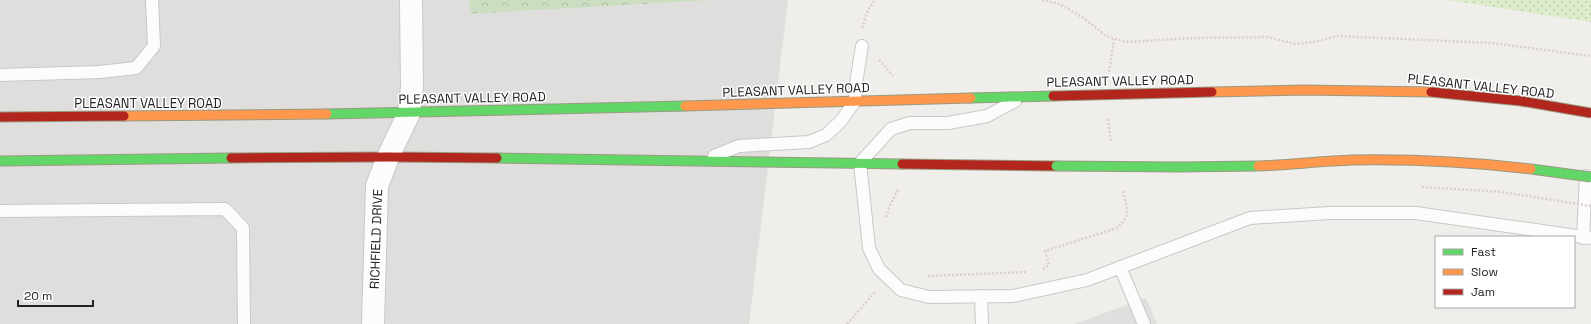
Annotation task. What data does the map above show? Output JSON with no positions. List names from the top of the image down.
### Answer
{
  "streets": {
    "main road": ["PLEASANT VALLEY ROAD"],
    "street": ["RICHFIELD DRIVE"]
  },
  "crossings": [
    ["PLEASANT VALLEY ROAD", "RICHFIELD DRIVE"]
  ],
  "legend": ["Fast", "Slow", "Jam"],
  "scale_bar": "20 m"
}
